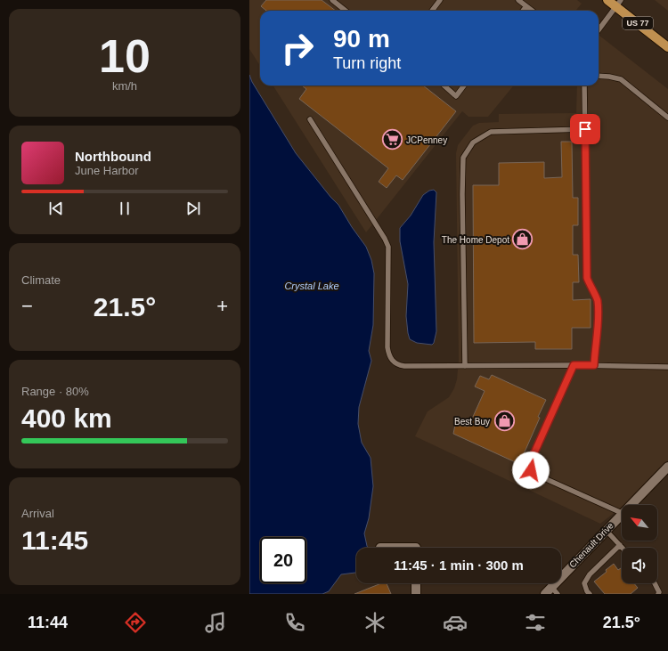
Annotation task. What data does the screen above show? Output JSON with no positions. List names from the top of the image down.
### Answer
{
  "streets": {
    "main road": ["US 77"],
    "street": ["Chenault Drive"]
  },
  "water": ["Crystal Lake"],
  "places": {
    "supermarket": ["JCPenney"],
    "shop": ["The Home Depot", "Best Buy"]
  },
  "north": "top left",
  "page": {
    "tile": [
      ["10", "km/h"],
      "Climate",
      ["Range · 80%", "400 km"],
      ["Arrival", "11:45"]
    ],
    "turn": ["90 m", "Turn right"],
    "song": ["Northbound", "June Harbor"],
    "heat": ["−", "21.5°", "+"],
    "limit": "20",
    "trip": "11:45 · 1 min · 300 m",
    "tabs": ["11:44", "21.5°"]
  }
}
